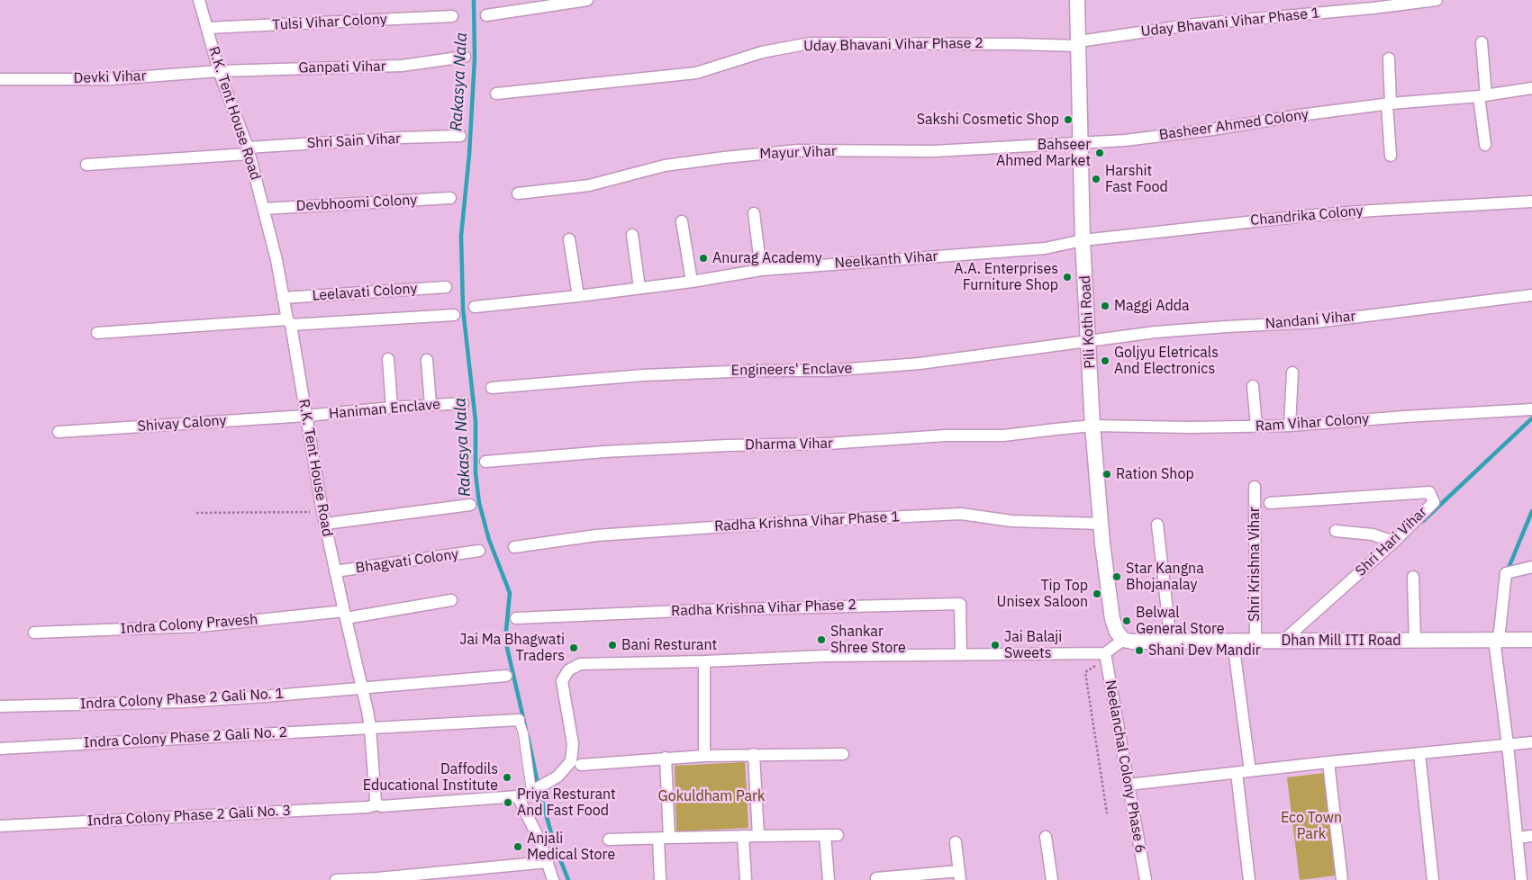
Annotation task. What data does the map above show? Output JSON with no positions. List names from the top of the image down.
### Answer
{
  "streets": {
    "street": [
      "Tulsi Vihar Colony",
      "Uday Bhavani Vihar Phase 1",
      "Uday Bhavani Vihar Phase 2",
      "Ganpati Vihar",
      "Devki Vihar",
      "R.K. Tent House Road",
      "Basheer Ahmed Colony",
      "Shri Sain Vihar",
      "Mayur Vihar",
      "Devbhoomi Colony",
      "Chandrika Colony",
      "Neelkanth Vihar",
      "Leelavati Colony",
      "Nandani Vihar",
      "Pili Kothi Road",
      "Engineers' Enclave",
      "Haniman Enclave",
      "Ram Vihar Colony",
      "Shivay Calony",
      "Dharma Vihar",
      "Radha Krishna Vihar Phase 1",
      "Shri Hari Vihar",
      "Bhagvati Colony",
      "Shri Krishna Vihar",
      "Radha Krishna Vihar Phase 2",
      "Indra Colony Pravesh",
      "Dhan Mill ITI Road",
      "Indra Colony Phase 2 Gali No. 1",
      "Indra Colony Phase 2 Gali No. 2",
      "Neelanchal Colony Phase 6",
      "Indra Colony Phase 2 Gali No. 3"
    ]
  },
  "crossings": [
    ["Tulsi Vihar Colony", "R.K. Tent House Road"],
    ["Uday Bhavani Vihar Phase 1", "Uday Bhavani Vihar Phase 2"],
    ["Uday Bhavani Vihar Phase 1", "Pili Kothi Road"],
    ["Uday Bhavani Vihar Phase 2", "Pili Kothi Road"],
    ["Ganpati Vihar", "Devki Vihar"],
    ["Ganpati Vihar", "R.K. Tent House Road"],
    ["Devki Vihar", "R.K. Tent House Road"],
    ["R.K. Tent House Road", "Shri Sain Vihar"],
    ["R.K. Tent House Road", "Devbhoomi Colony"],
    ["R.K. Tent House Road", "Leelavati Colony"],
    ["R.K. Tent House Road", "Haniman Enclave"],
    ["R.K. Tent House Road", "Shivay Calony"],
    ["R.K. Tent House Road", "Bhagvati Colony"],
    ["R.K. Tent House Road", "Indra Colony Pravesh"],
    ["R.K. Tent House Road", "Indra Colony Phase 2 Gali No. 1"],
    ["R.K. Tent House Road", "Indra Colony Phase 2 Gali No. 2"],
    ["R.K. Tent House Road", "Indra Colony Phase 2 Gali No. 3"],
    ["Basheer Ahmed Colony", "Mayur Vihar"],
    ["Basheer Ahmed Colony", "Pili Kothi Road"],
    ["Mayur Vihar", "Pili Kothi Road"],
    ["Chandrika Colony", "Neelkanth Vihar"],
    ["Chandrika Colony", "Pili Kothi Road"],
    ["Neelkanth Vihar", "Pili Kothi Road"],
    ["Nandani Vihar", "Pili Kothi Road"],
    ["Nandani Vihar", "Engineers' Enclave"],
    ["Pili Kothi Road", "Engineers' Enclave"],
    ["Pili Kothi Road", "Ram Vihar Colony"],
    ["Pili Kothi Road", "Dharma Vihar"],
    ["Pili Kothi Road", "Radha Krishna Vihar Phase 1"],
    ["Pili Kothi Road", "Dhan Mill ITI Road"],
    ["Haniman Enclave", "Shivay Calony"],
    ["Ram Vihar Colony", "Dharma Vihar"],
    ["Shri Hari Vihar", "Dhan Mill ITI Road"],
    ["Shri Krishna Vihar", "Dhan Mill ITI Road"]
  ],
  "water": ["Rakasya Nala"],
  "parks": ["Gokuldham Park", "Eco Town Park"],
  "places": [
    "Sakshi Cosmetic Shop",
    "Bahseer Ahmed Market",
    "Harshit Fast Food",
    "Anurag Academy",
    "A.A. Enterprises Furniture Shop",
    "Maggi Adda",
    "Goljyu Eletricals And Electronics",
    "Ration Shop",
    "Star Kangna Bhojanalay",
    "Tip Top Unisex Saloon",
    "Belwal General Store",
    "Shankar Shree Store",
    "Bani Resturant",
    "Jai Balaji Sweets",
    "Jai Ma Bhagwati Traders",
    "Shani Dev Mandir",
    "Daffodils Educational Institute",
    "Priya Resturant And Fast Food",
    "Anjali Medical Store"
  ]
}
